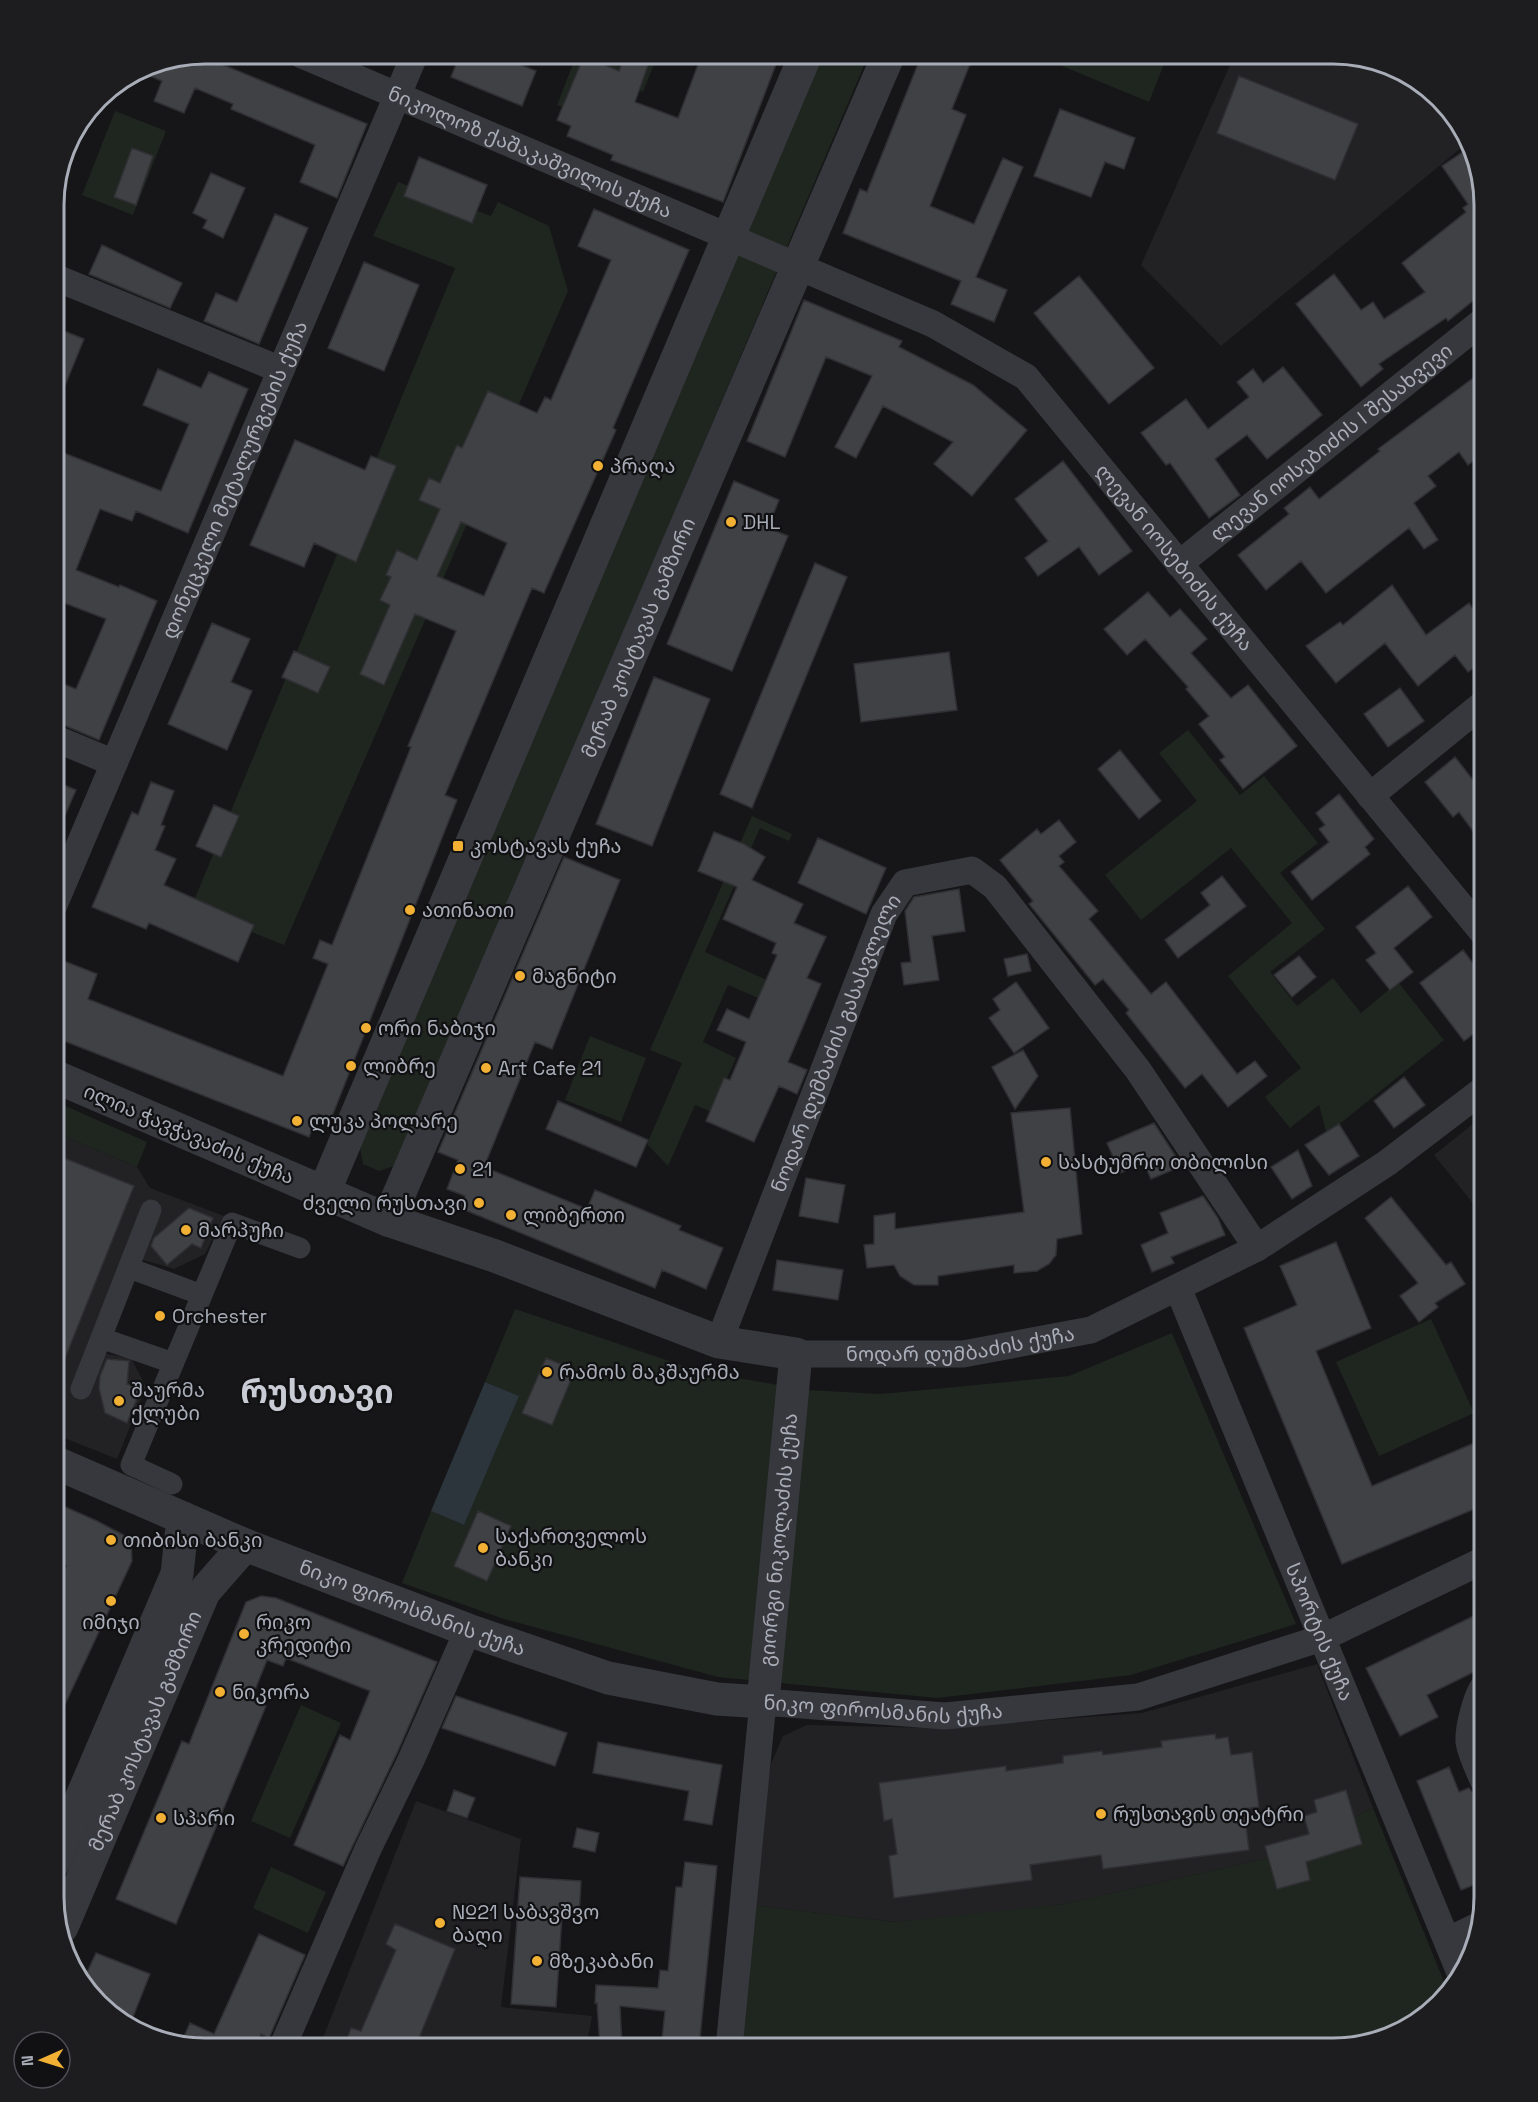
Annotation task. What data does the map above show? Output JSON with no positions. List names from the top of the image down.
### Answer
{
  "streets": {
    "street": [
      "ნიკოლოზ ქაშაკაშვილის ქუჩა",
      "ლევან იოსებიძის I შესახვევი",
      "დონეცკელი მეტალურგების ქუჩა",
      "ლევან იოსებიძის ქუჩა",
      "მერაბ კოსტავას გამზირი",
      "ნოდარ დუმბაძის გასასვლელი",
      "ილია ჭავჭავაძის ქუჩა",
      "ნოდარ დუმბაძის ქუჩა",
      "გიორგი ნიკოლაძის ქუჩა",
      "ნიკო ფიროსმანის ქუჩა",
      "სპორტის ქუჩა"
    ]
  },
  "crossings": [
    ["ნიკოლოზ ქაშაკაშვილის ქუჩა", "დონეცკელი მეტალურგების ქუჩა"],
    ["ნიკოლოზ ქაშაკაშვილის ქუჩა", "ლევან იოსებიძის ქუჩა"],
    ["ნიკოლოზ ქაშაკაშვილის ქუჩა", "მერაბ კოსტავას გამზირი"],
    ["ლევან იოსებიძის I შესახვევი", "ლევან იოსებიძის ქუჩა"],
    ["ლევან იოსებიძის ქუჩა", "მერაბ კოსტავას გამზირი"],
    ["მერაბ კოსტავას გამზირი", "ილია ჭავჭავაძის ქუჩა"],
    ["მერაბ კოსტავას გამზირი", "ნოდარ დუმბაძის ქუჩა"],
    ["მერაბ კოსტავას გამზირი", "ნიკო ფიროსმანის ქუჩა"],
    ["ნოდარ დუმბაძის გასასვლელი", "ნოდარ დუმბაძის ქუჩა"],
    ["ილია ჭავჭავაძის ქუჩა", "ნოდარ დუმბაძის ქუჩა"],
    ["ნოდარ დუმბაძის ქუჩა", "გიორგი ნიკოლაძის ქუჩა"],
    ["ნოდარ დუმბაძის ქუჩა", "სპორტის ქუჩა"],
    ["გიორგი ნიკოლაძის ქუჩა", "ნიკო ფიროსმანის ქუჩა"],
    ["ნიკო ფიროსმანის ქუჩა", "სპორტის ქუჩა"]
  ],
  "districts": ["რუსთავი"],
  "places": {
    "other": [
      "პრაღა",
      "DHL",
      "ათინათი",
      "მაგნიტი",
      "ორი ნაბიჯი",
      "ლიბრე",
      "Art Cafe 21",
      "ლუკა პოლარე",
      "სასტუმრო თბილისი",
      "21",
      "ძველი რუსთავი",
      "ლიბერთი",
      "მარპუჩი",
      "Orchester",
      "რამოს მაკშაურმა",
      "შაურმა ქლუბი",
      "თიბისი ბანკი",
      "საქართველოს ბანკი",
      "იმიჯი",
      "რიკო კრედიტი",
      "ნიკორა",
      "რუსთავის თეატრი",
      "სპარი",
      "№21 საბავშვო ბაღი",
      "მზეკაბანი"
    ],
    "transit": ["კოსტავას ქუჩა"]
  },
  "north": "left"
}
